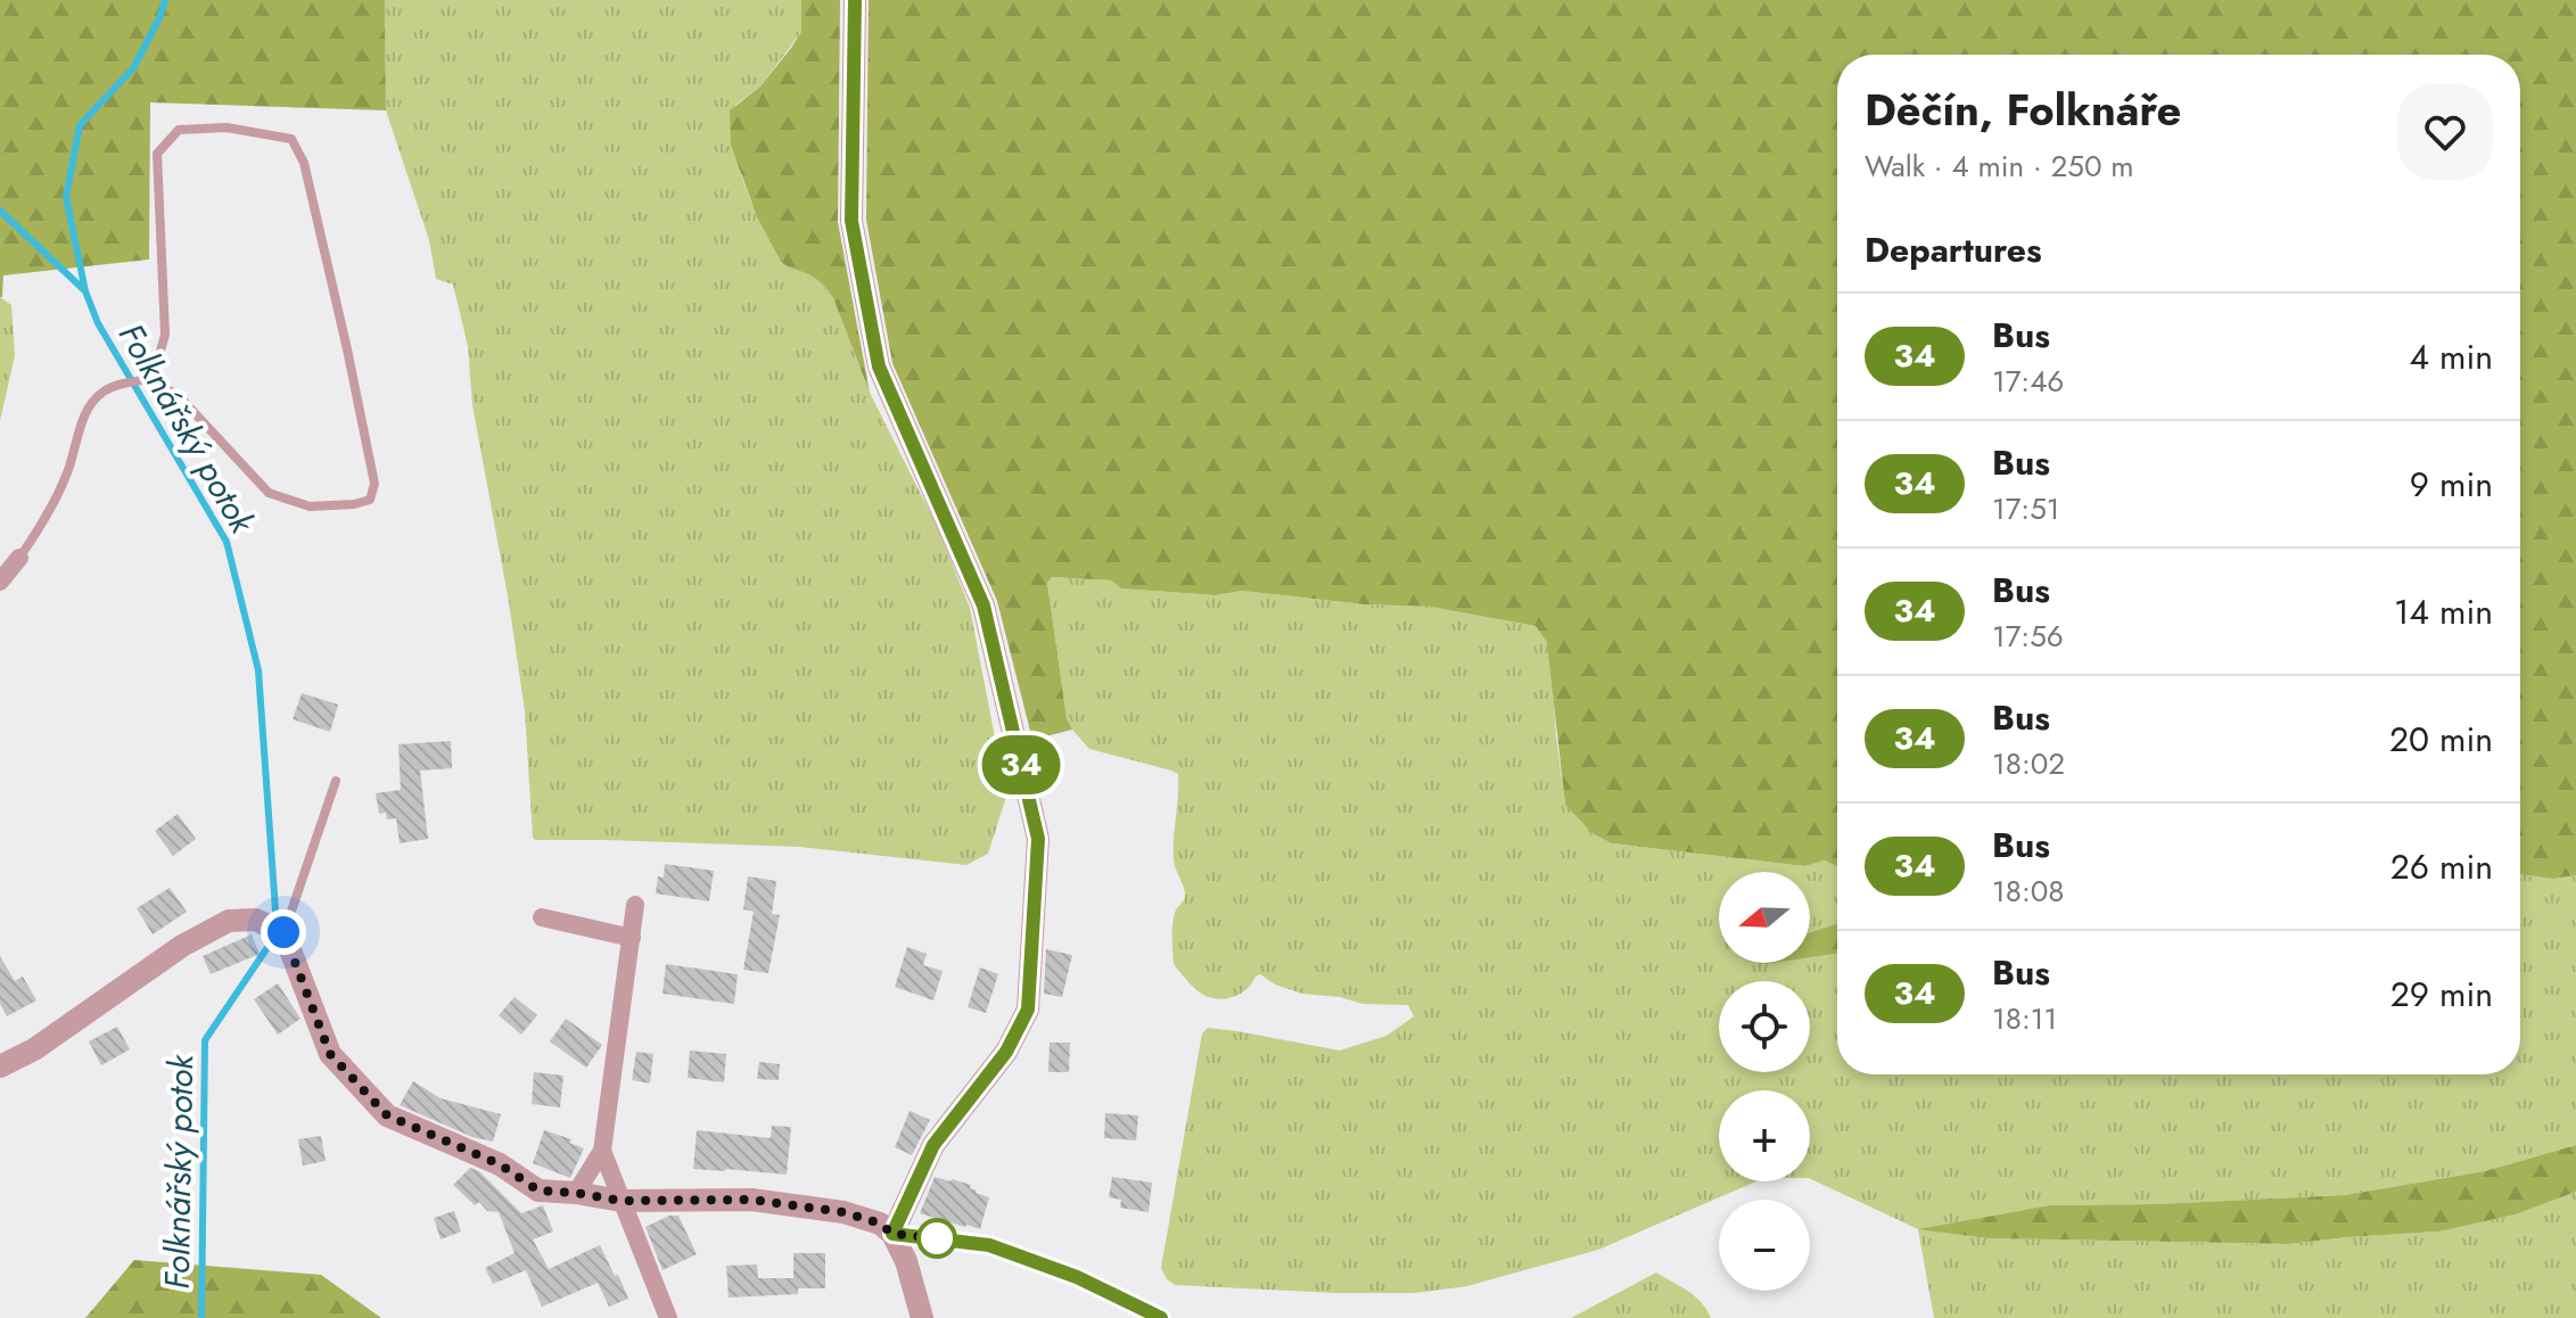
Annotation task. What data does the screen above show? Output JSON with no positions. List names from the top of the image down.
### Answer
{
  "water": ["Folknářský potok"],
  "lines": ["bus line 34"],
  "north": "left",
  "page": {
    "on_map": "34",
    "heading": [
      ["Děčín, Folknáře", "Walk · 4 min · 250 m"],
      "Departures"
    ],
    "list": [
      {
        "mark": "34",
        "name": "Bus",
        "note": "17:46",
        "value": "4 min"
      },
      {
        "mark": "34",
        "name": "Bus",
        "note": "17:51",
        "value": "9 min"
      },
      {
        "mark": "34",
        "name": "Bus",
        "note": "17:56",
        "value": "14 min"
      },
      {
        "mark": "34",
        "name": "Bus",
        "note": "18:02",
        "value": "20 min"
      },
      {
        "mark": "34",
        "name": "Bus",
        "note": "18:08",
        "value": "26 min"
      },
      {
        "mark": "34",
        "name": "Bus",
        "note": "18:11",
        "value": "29 min"
      }
    ],
    "map_buttons": ["+", "−"]
  }
}
